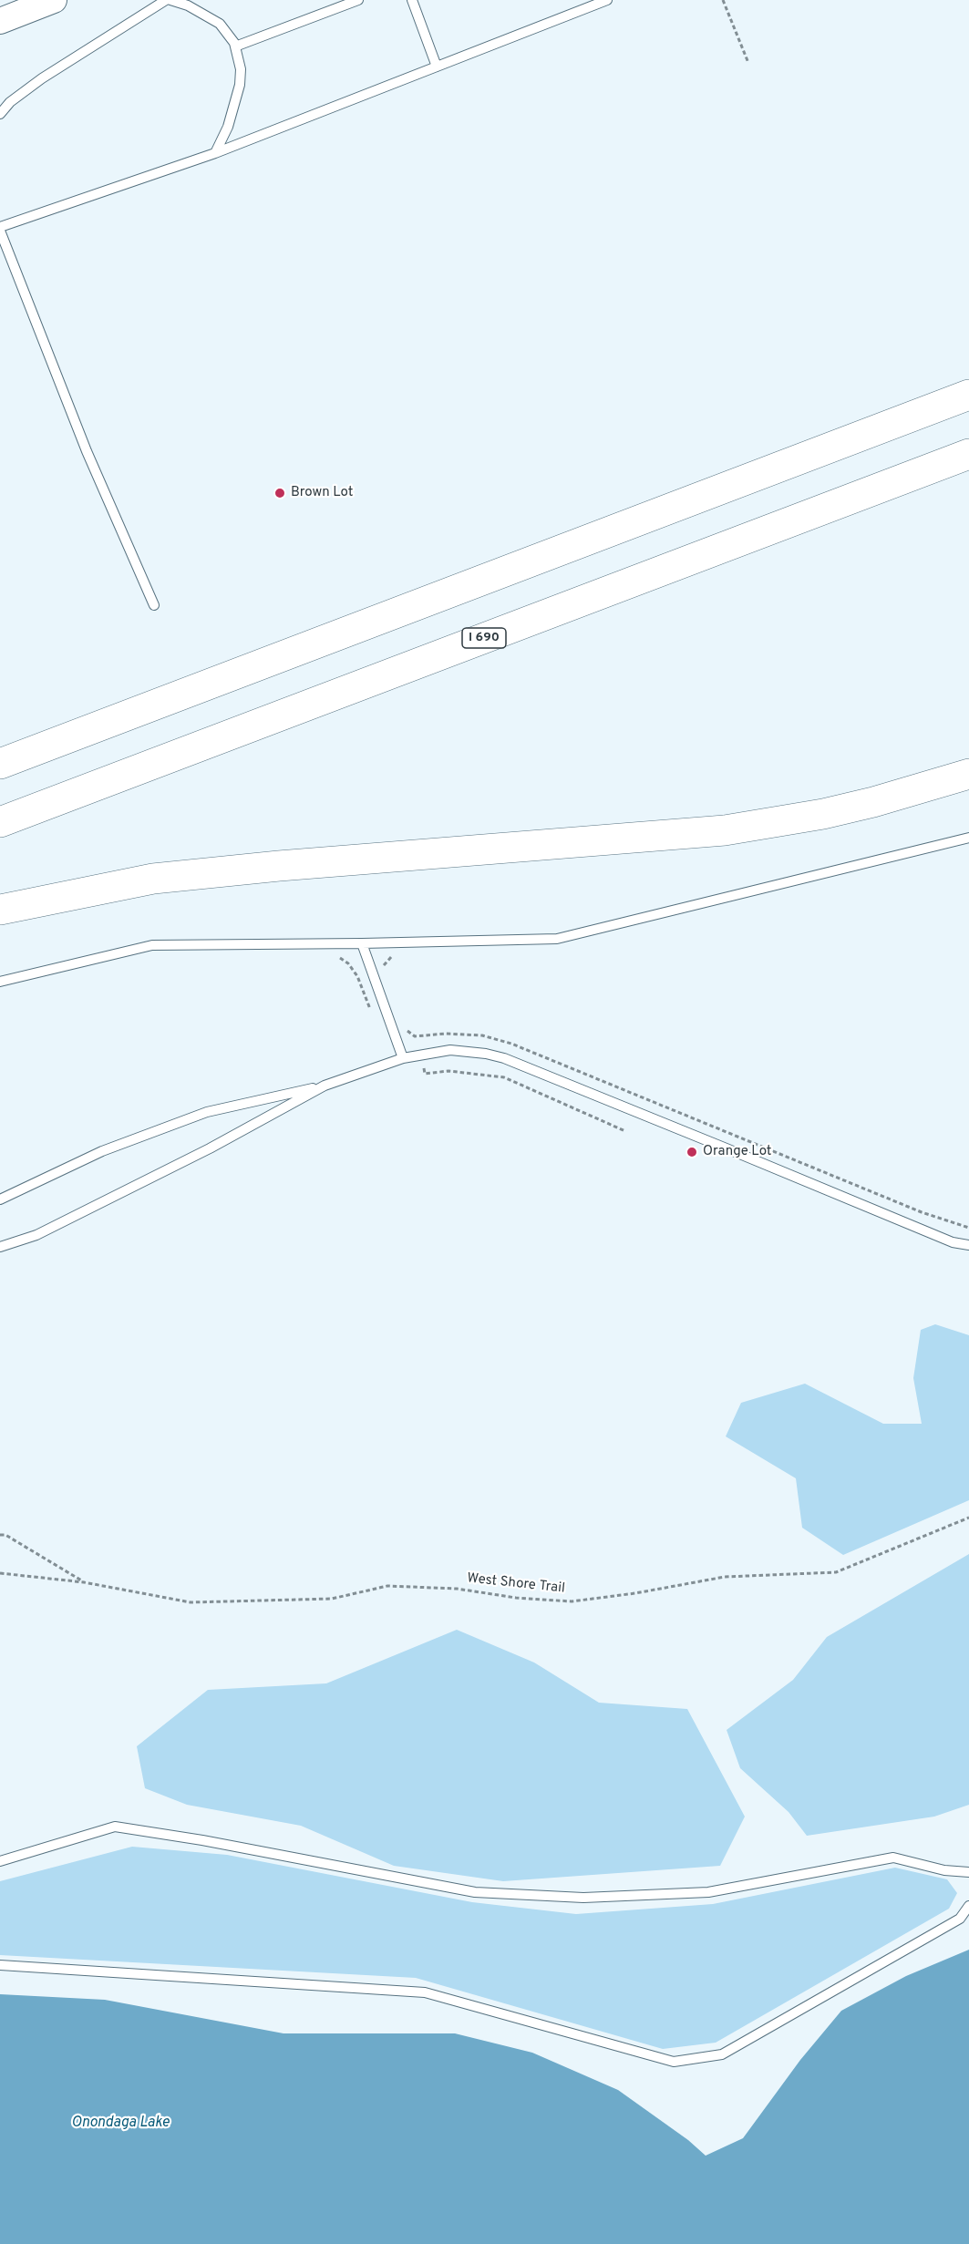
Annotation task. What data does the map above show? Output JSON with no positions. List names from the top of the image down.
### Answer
{
  "streets": {
    "highway": ["I 690"],
    "path": ["West Shore Trail"]
  },
  "water": ["Onondaga Lake"],
  "places": ["Brown Lot", "Orange Lot"]
}
